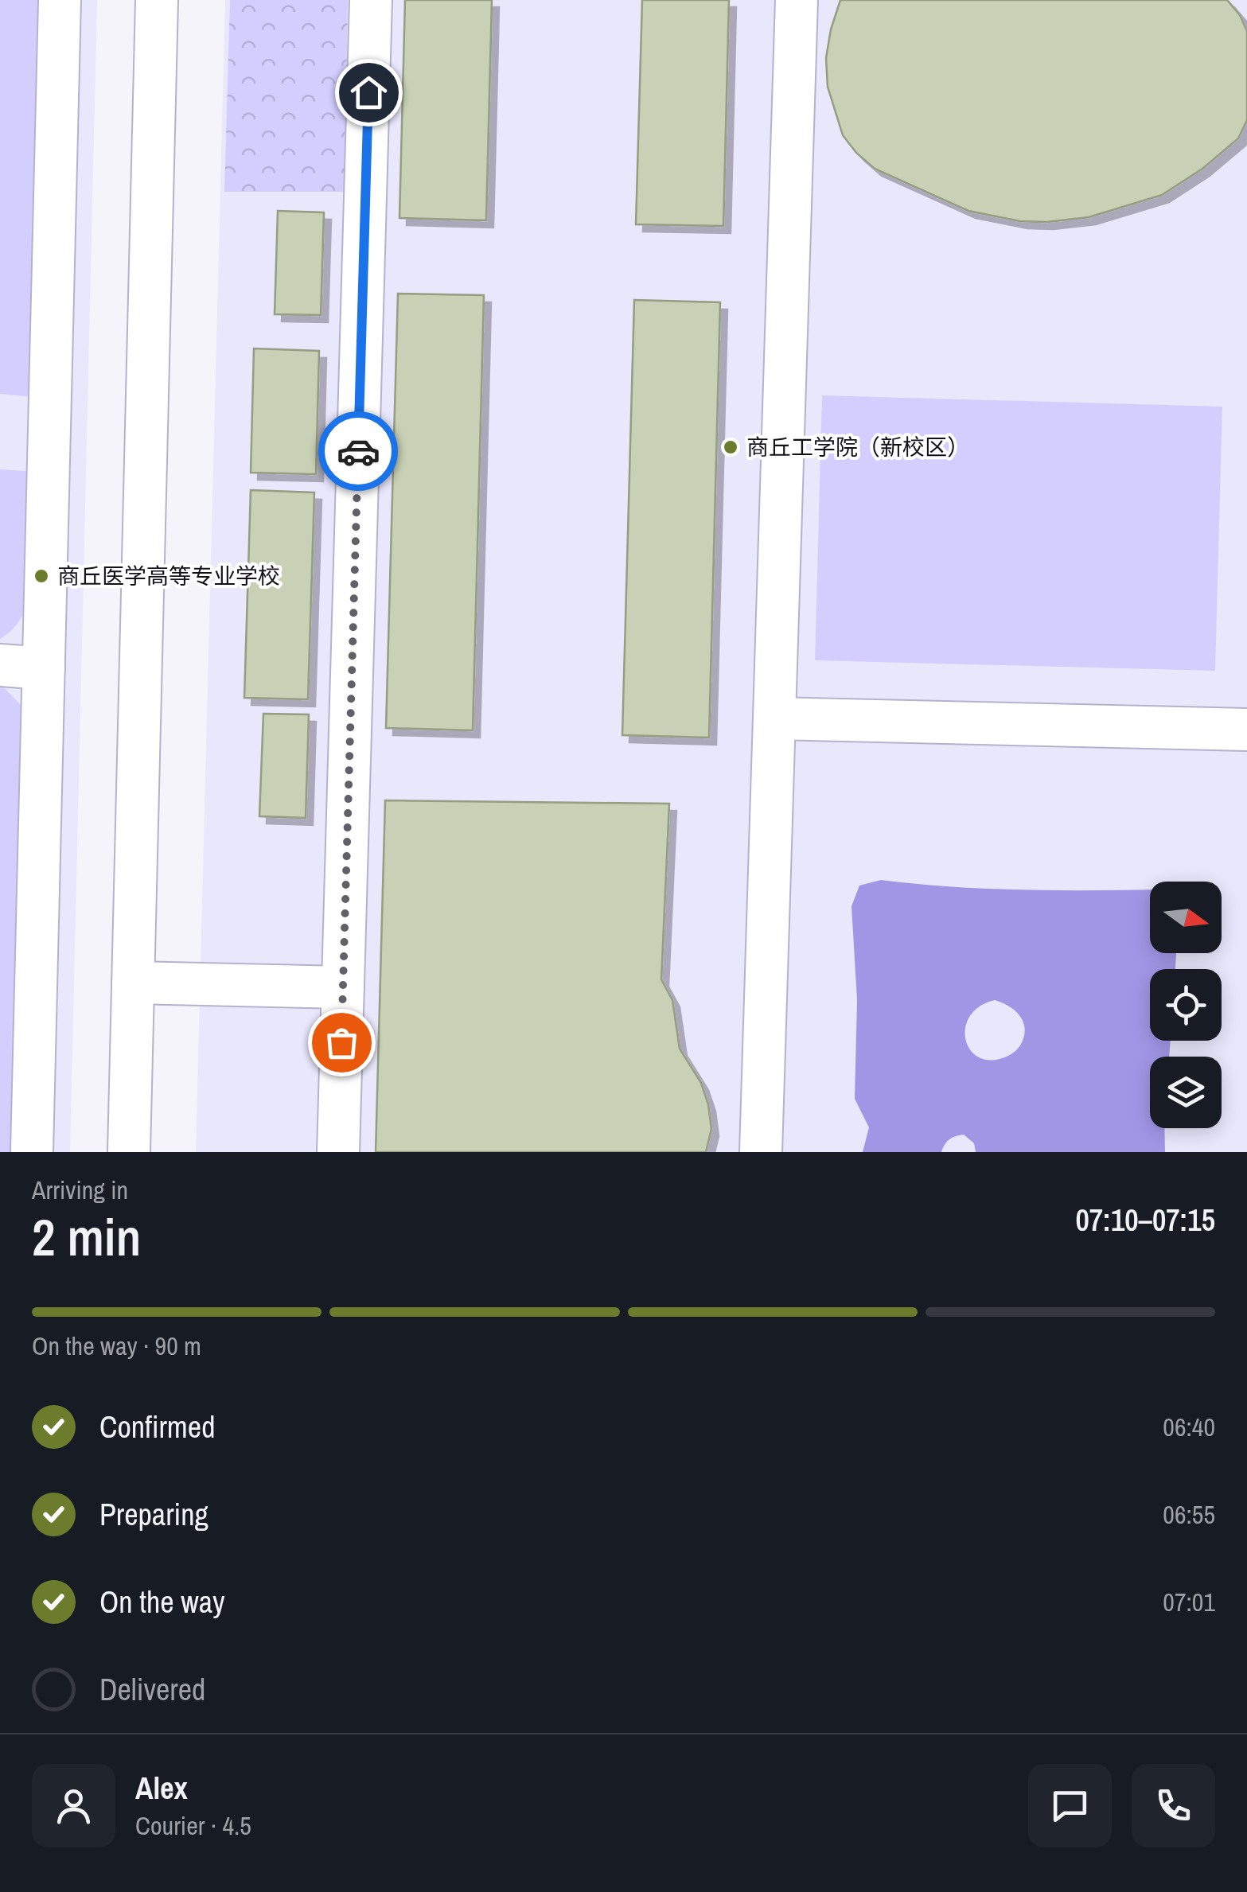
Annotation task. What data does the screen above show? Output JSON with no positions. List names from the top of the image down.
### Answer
{
  "places": ["商丘工学院（新校区）", "商丘医学高等专业学校"],
  "north": "right",
  "page": {
    "heading": ["2 min", "Arriving in", "07:10–07:15"],
    "panel": ["Alex", "Courier · 4.5"],
    "bar": "On the way · 90 m",
    "list": [
      ["Confirmed", "06:40"],
      ["Preparing", "06:55"],
      ["On the way", "07:01"],
      "Delivered"
    ]
  }
}
